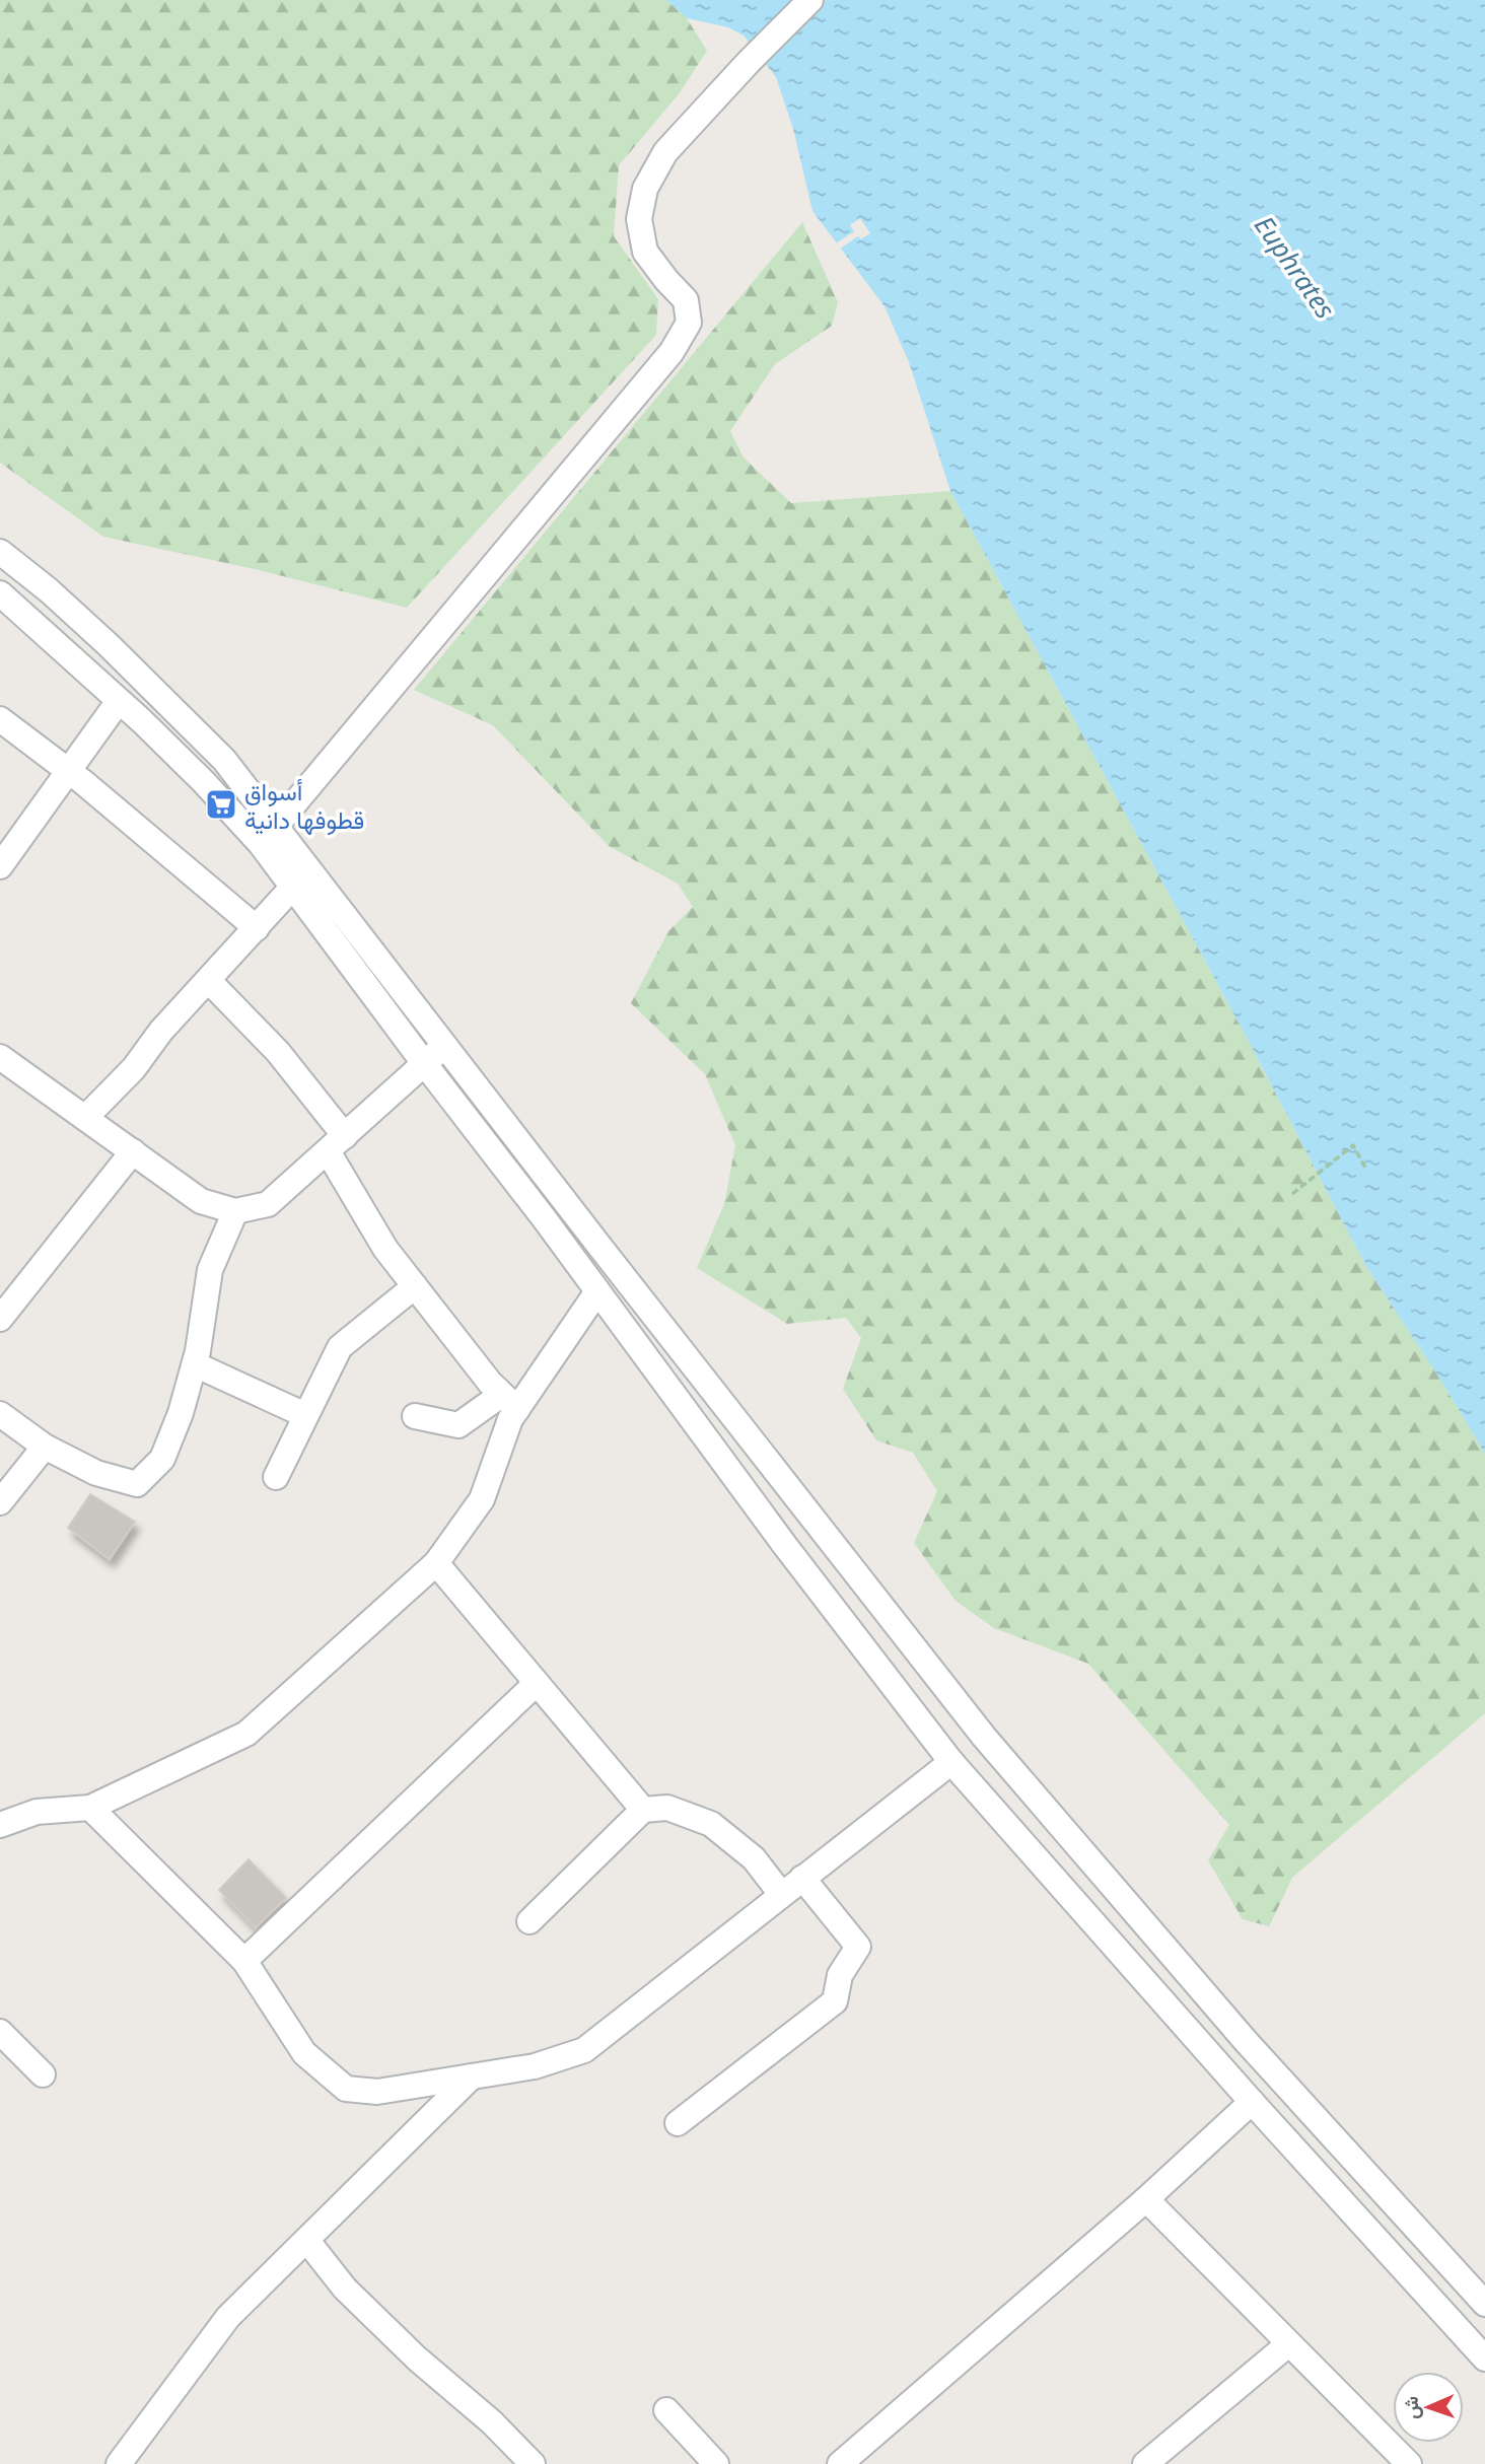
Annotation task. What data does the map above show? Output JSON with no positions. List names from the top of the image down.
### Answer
{
  "water": ["Euphrates"],
  "places": {
    "supermarket": ["أسواق قطوفها دانية"]
  },
  "north": "left"
}
